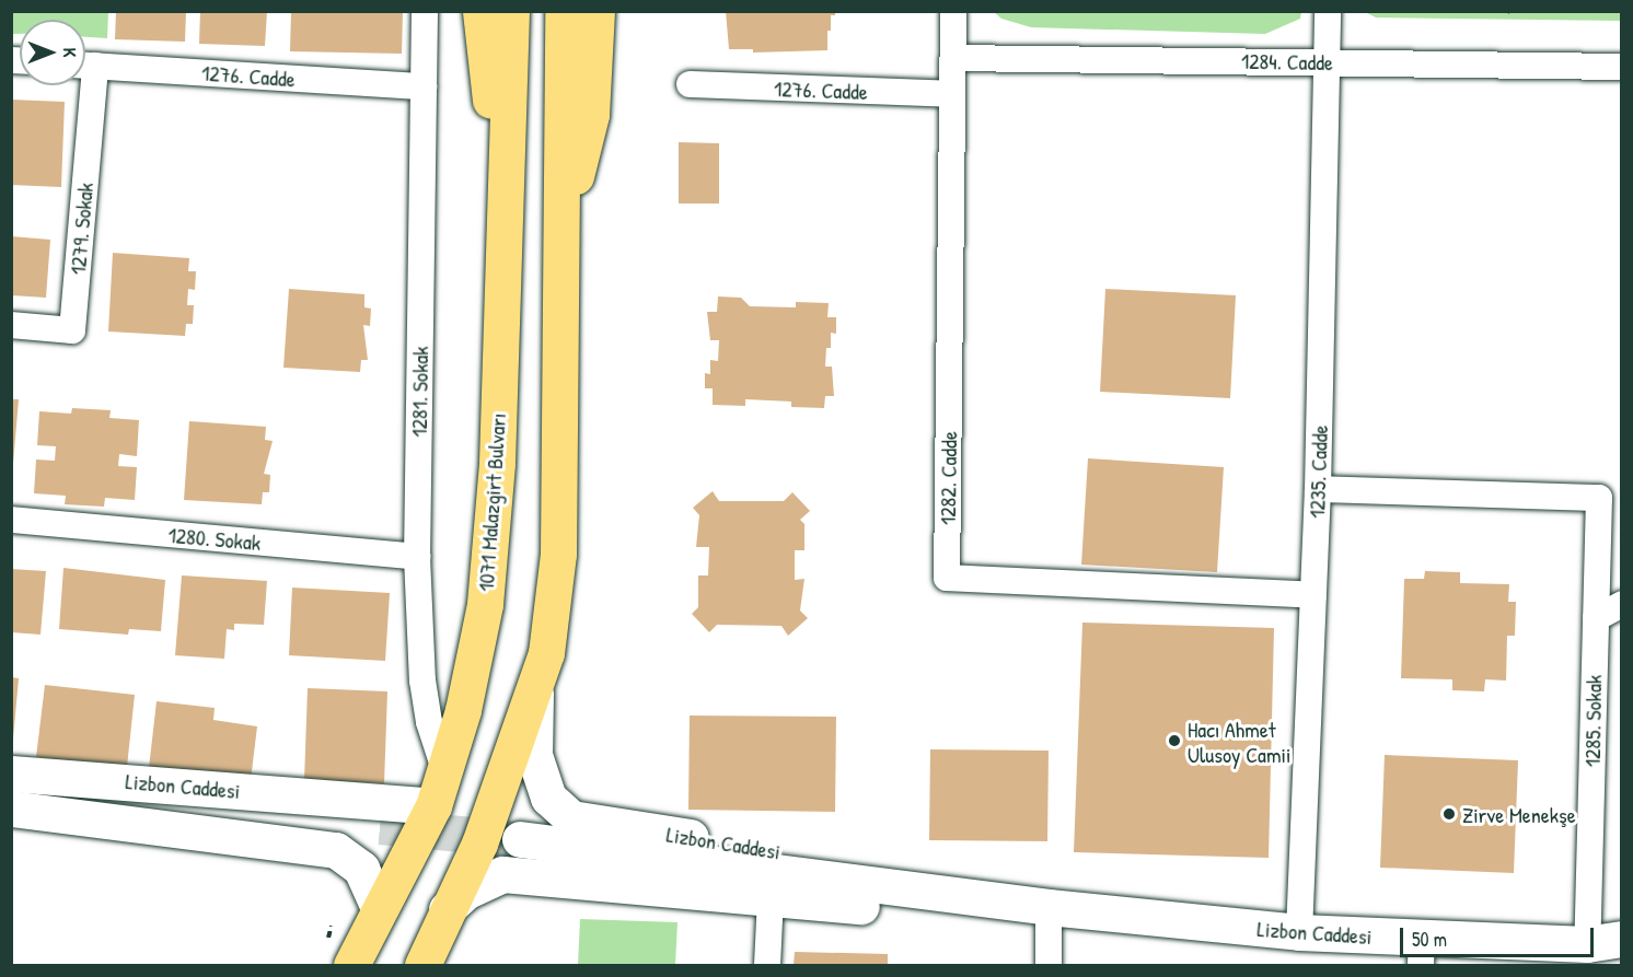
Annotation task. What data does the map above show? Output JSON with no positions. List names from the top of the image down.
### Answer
{
  "streets": {
    "main road": ["1071 Malazgirt Bulvarı", "Lizbon Caddesi"],
    "street": [
      "1284. Cadde",
      "1276. Cadde",
      "1279. Sokak",
      "1281. Sokak",
      "1235. Cadde",
      "1282. Cadde",
      "1280. Sokak",
      "1285. Sokak"
    ]
  },
  "crossings": [
    ["1284. Cadde", "1235. Cadde"],
    ["1284. Cadde", "1282. Cadde"],
    ["1276. Cadde", "1281. Sokak"],
    ["1276. Cadde", "1282. Cadde"],
    ["1281. Sokak", "1071 Malazgirt Bulvarı"],
    ["1281. Sokak", "1280. Sokak"],
    ["1235. Cadde", "1282. Cadde"],
    ["1235. Cadde", "1285. Sokak"],
    ["1235. Cadde", "Lizbon Caddesi"],
    ["1071 Malazgirt Bulvarı", "Lizbon Caddesi"],
    ["1285. Sokak", "Lizbon Caddesi"]
  ],
  "places": ["Hacı Ahmet Ulusoy Camii", "Zirve Menekşe"],
  "scale_bar": "50 m",
  "north": "right"
}
